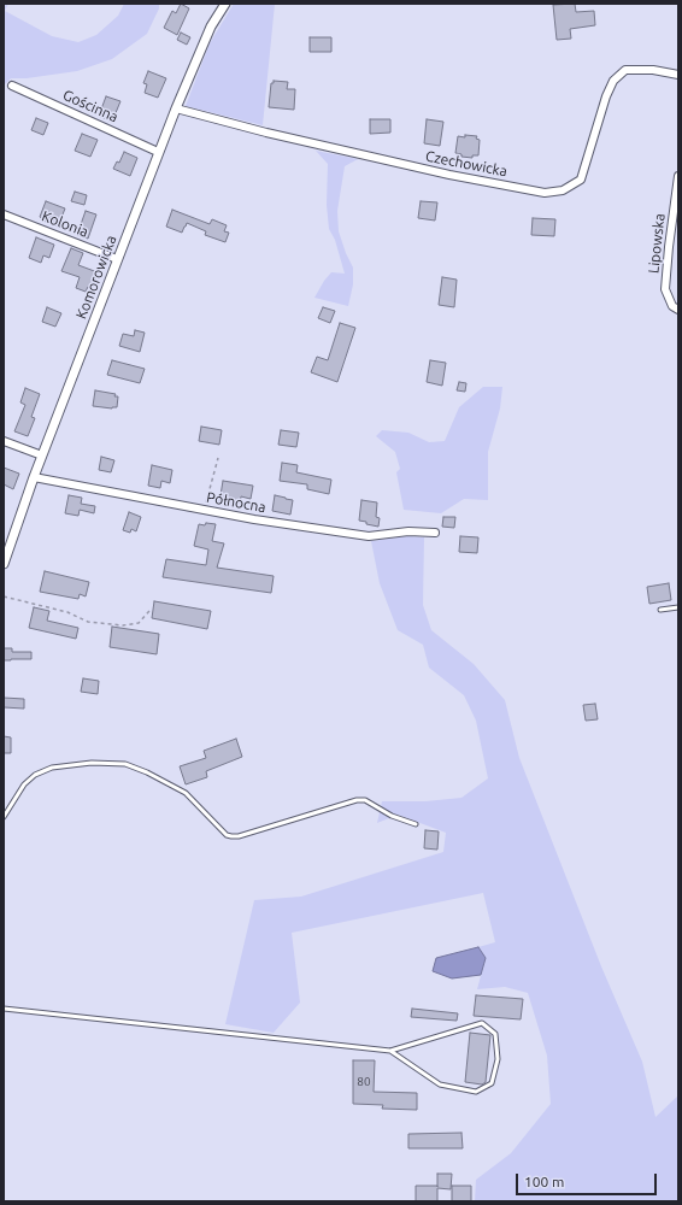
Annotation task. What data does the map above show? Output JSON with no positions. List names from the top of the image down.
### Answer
{
  "streets": {
    "street": [
      "Gościnna",
      "Czechowicka",
      "Kolonia",
      "Lipowska",
      "Komorowicka",
      "Północna"
    ]
  },
  "crossings": [
    ["Gościnna", "Komorowicka"],
    ["Czechowicka", "Komorowicka"],
    ["Kolonia", "Komorowicka"],
    ["Komorowicka", "Północna"]
  ],
  "house_numbers": ["80"],
  "scale_bar": "100 m"
}
